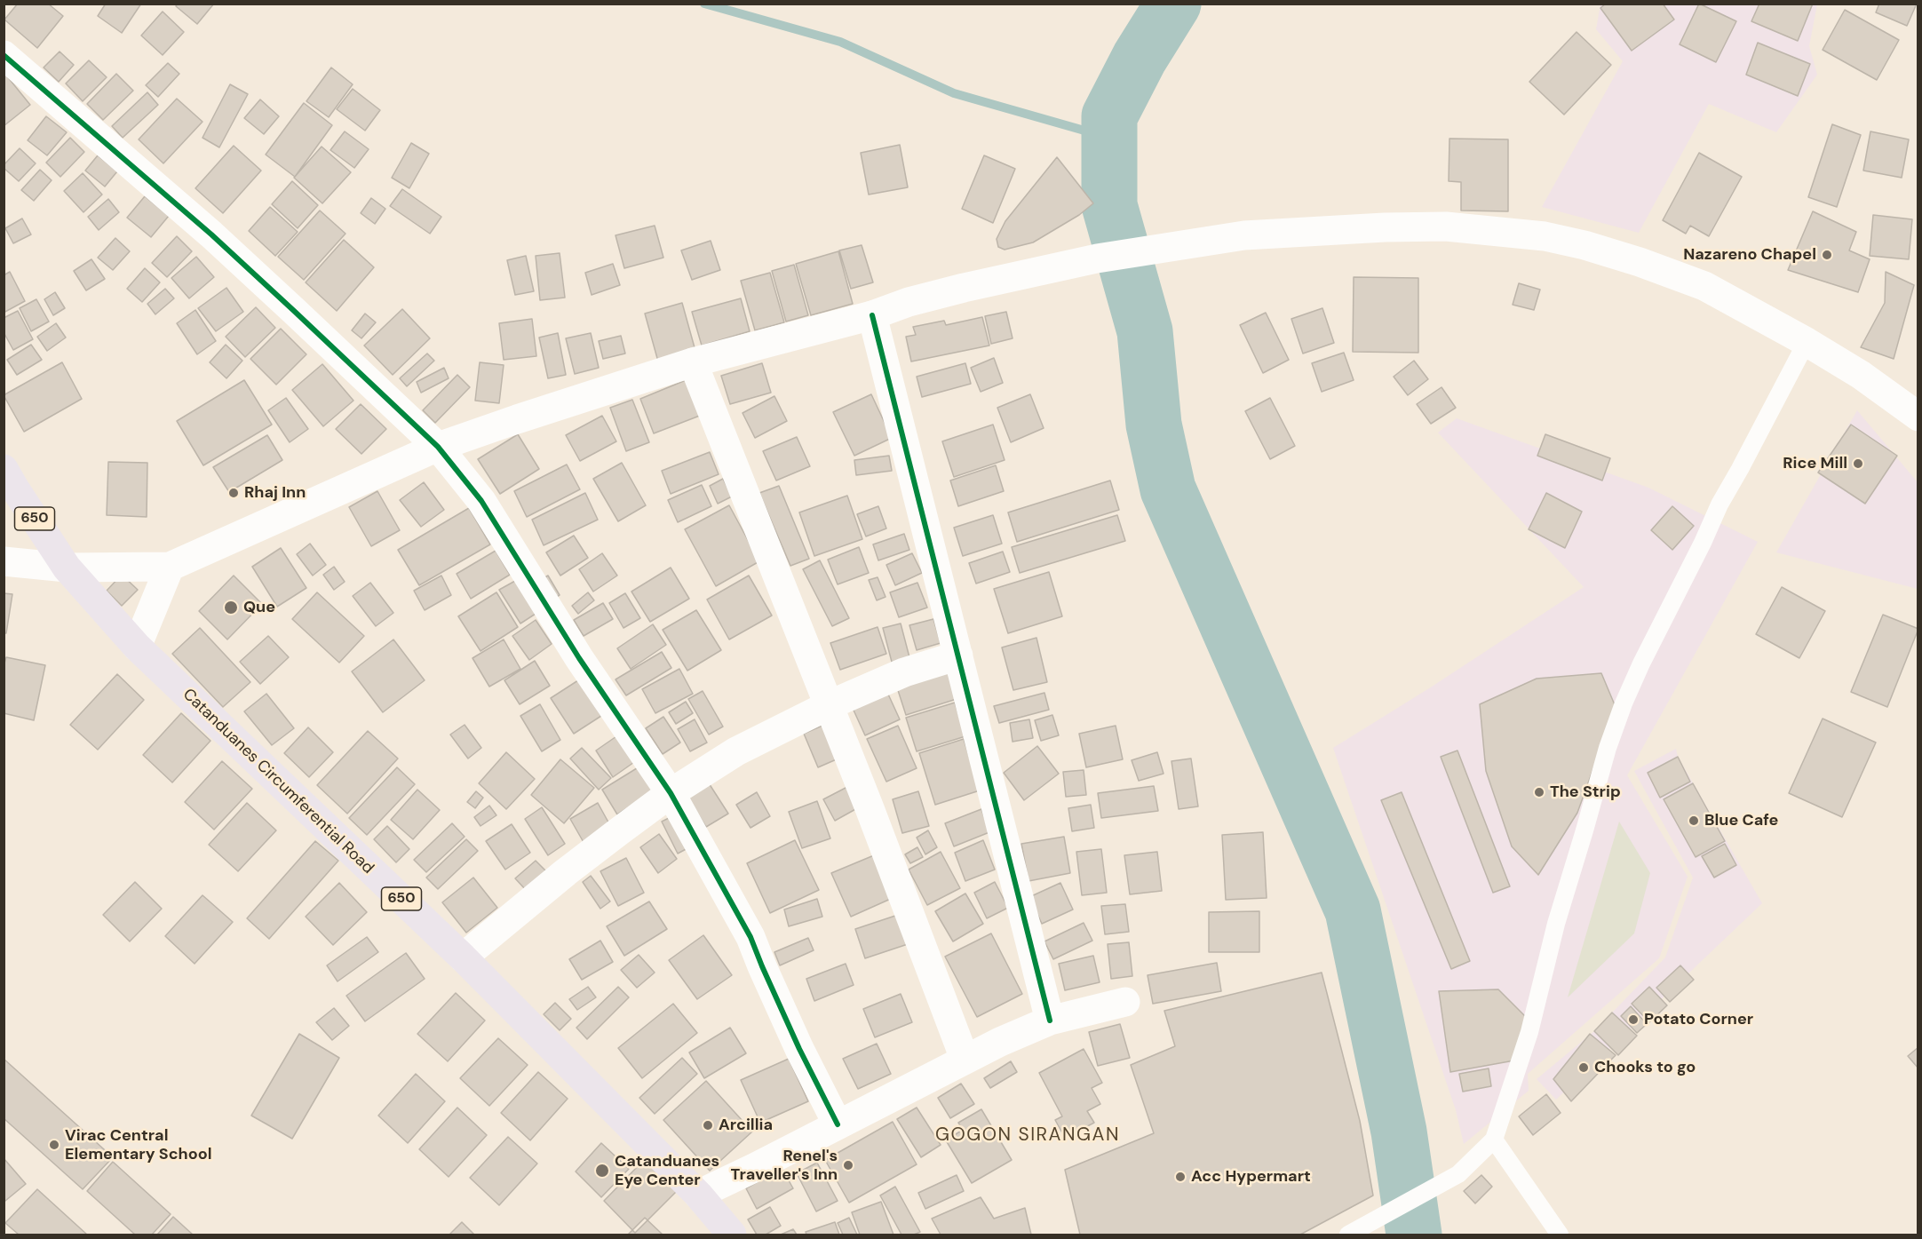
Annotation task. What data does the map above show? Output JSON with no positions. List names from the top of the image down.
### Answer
{
  "streets": {
    "main road": ["650", "Catanduanes Circumferential Road"]
  },
  "districts": ["GOGON SIRANGAN"],
  "places": [
    "Nazareno Chapel",
    "Rice Mill",
    "Rhaj Inn",
    "Que",
    "The Strip",
    "Blue Cafe",
    "Potato Corner",
    "Chooks to go",
    "Arcillia",
    "Virac Central Elementary School",
    "Renel's Traveller's Inn",
    "Catanduanes Eye Center",
    "Acc Hypermart"
  ]
}
